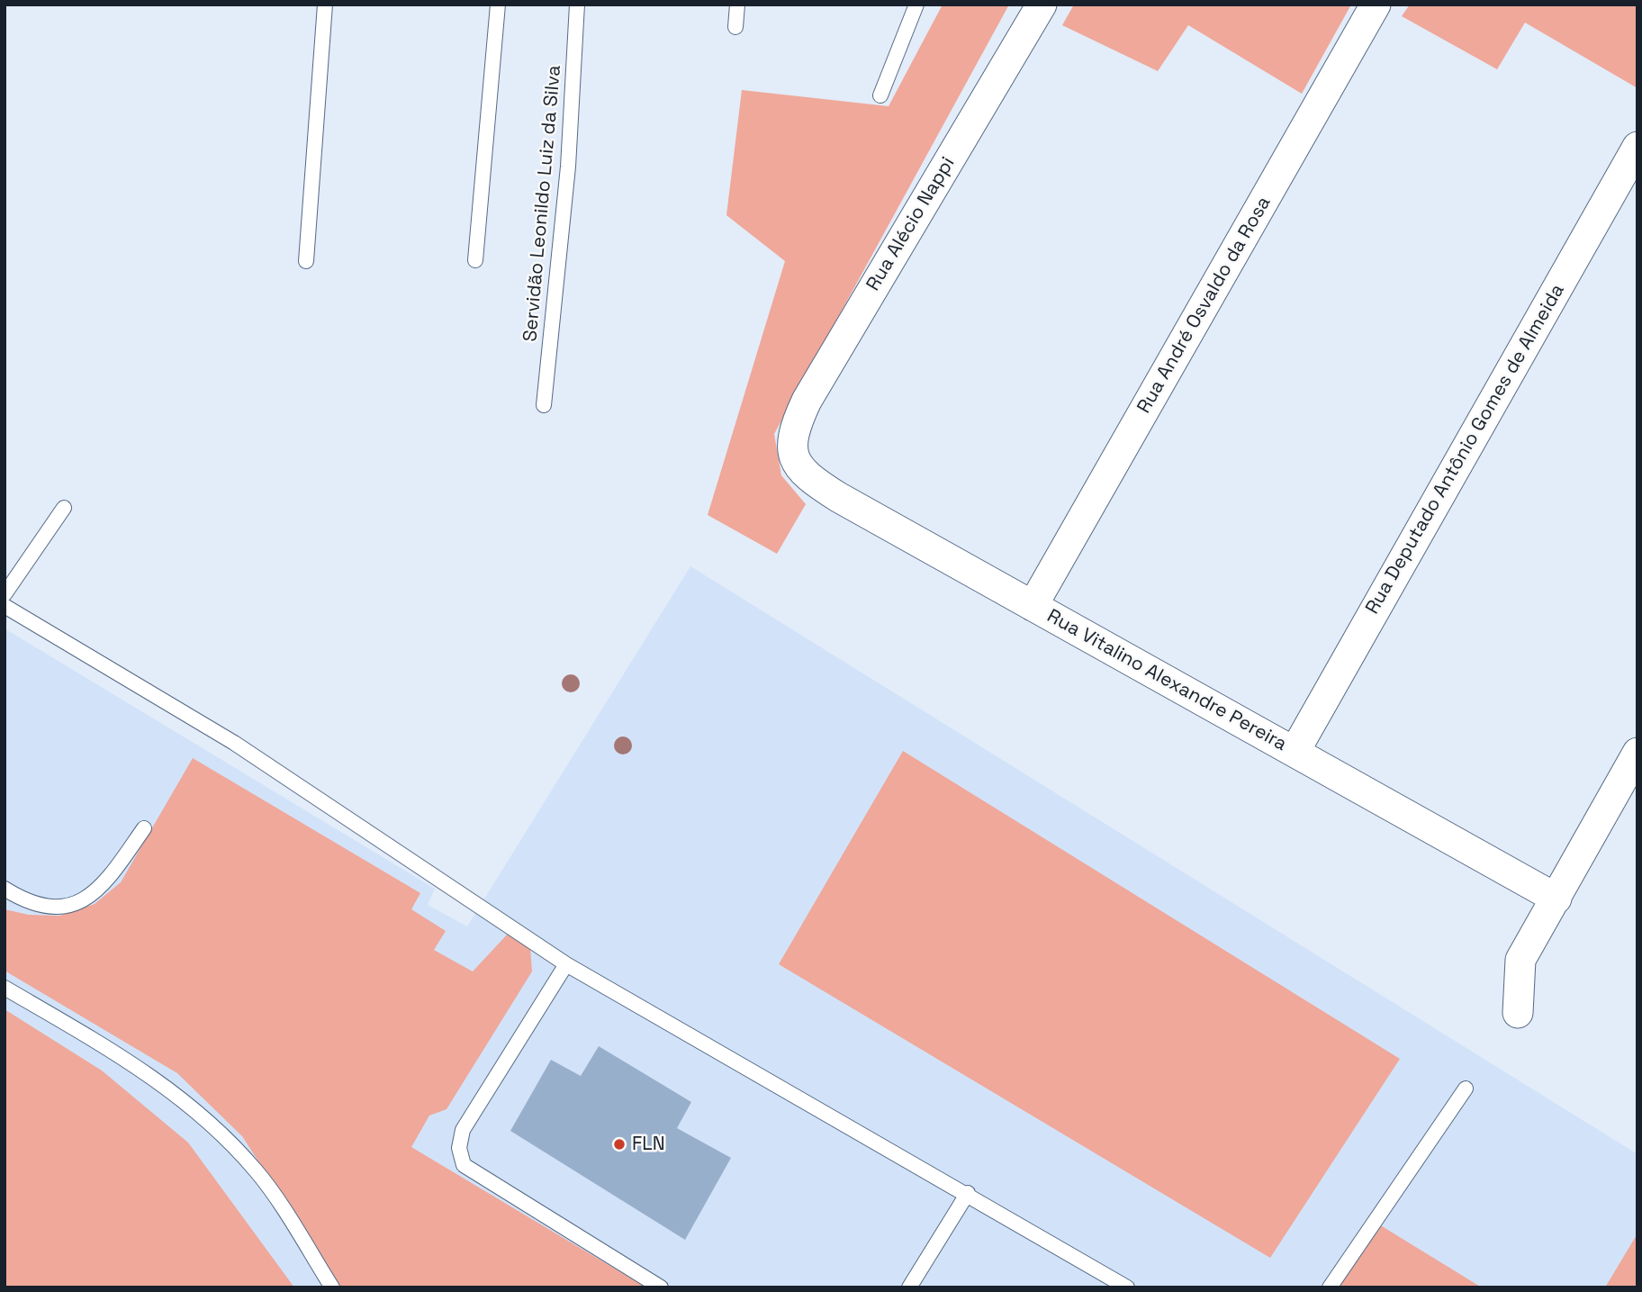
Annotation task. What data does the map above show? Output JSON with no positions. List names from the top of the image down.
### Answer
{
  "streets": {
    "street": [
      "Rua Alécio Nappi",
      "Rua André Osvaldo da Rosa",
      "Rua Deputado Antônio Gomes de Almeida",
      "Rua Vitalino Alexandre Pereira"
    ],
    "lane": ["Servidão Leonildo Luiz da Silva"]
  },
  "crossings": [
    ["Rua Alécio Nappi", "Rua Vitalino Alexandre Pereira"],
    ["Rua André Osvaldo da Rosa", "Rua Vitalino Alexandre Pereira"],
    ["Rua Deputado Antônio Gomes de Almeida", "Rua Vitalino Alexandre Pereira"]
  ],
  "places": ["FLN"]
}
